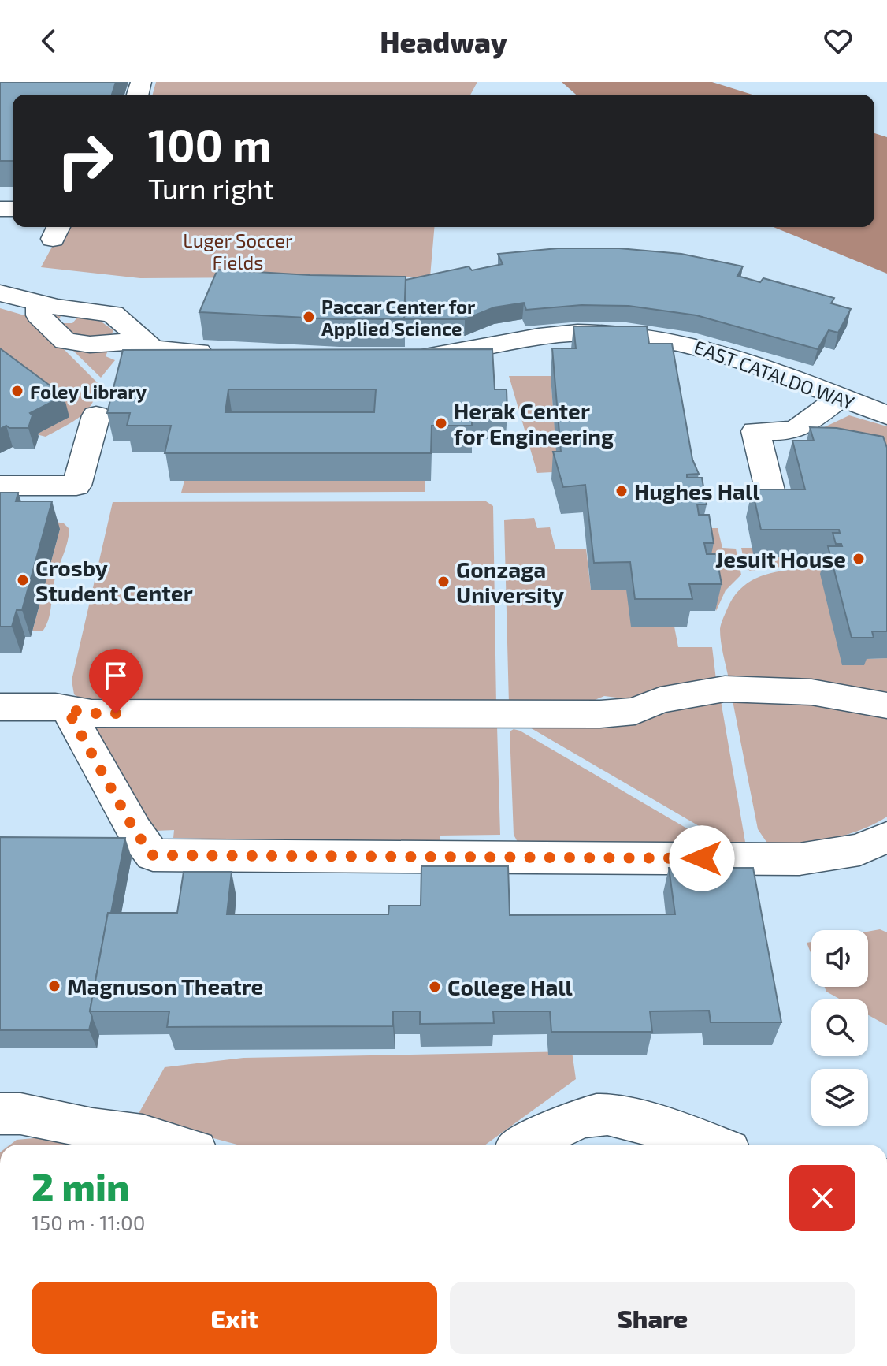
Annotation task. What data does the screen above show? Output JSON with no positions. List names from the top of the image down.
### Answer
{
  "streets": {
    "street": ["EAST CATALDO WAY"]
  },
  "parks": ["Luger Soccer Fields"],
  "places": [
    "Paccar Center for Applied Science",
    "Foley Library",
    "Herak Center for Engineering",
    "Hughes Hall",
    "Jesuit House",
    "Crosby Student Center",
    "Gonzaga University",
    "Magnuson Theatre",
    "College Hall"
  ],
  "page": {
    "header": "Headway",
    "turn": ["100 m", "Turn right"],
    "heading": ["2 min", "150 m · 11:00"],
    "buttons": ["Exit", "Share"]
  }
}
